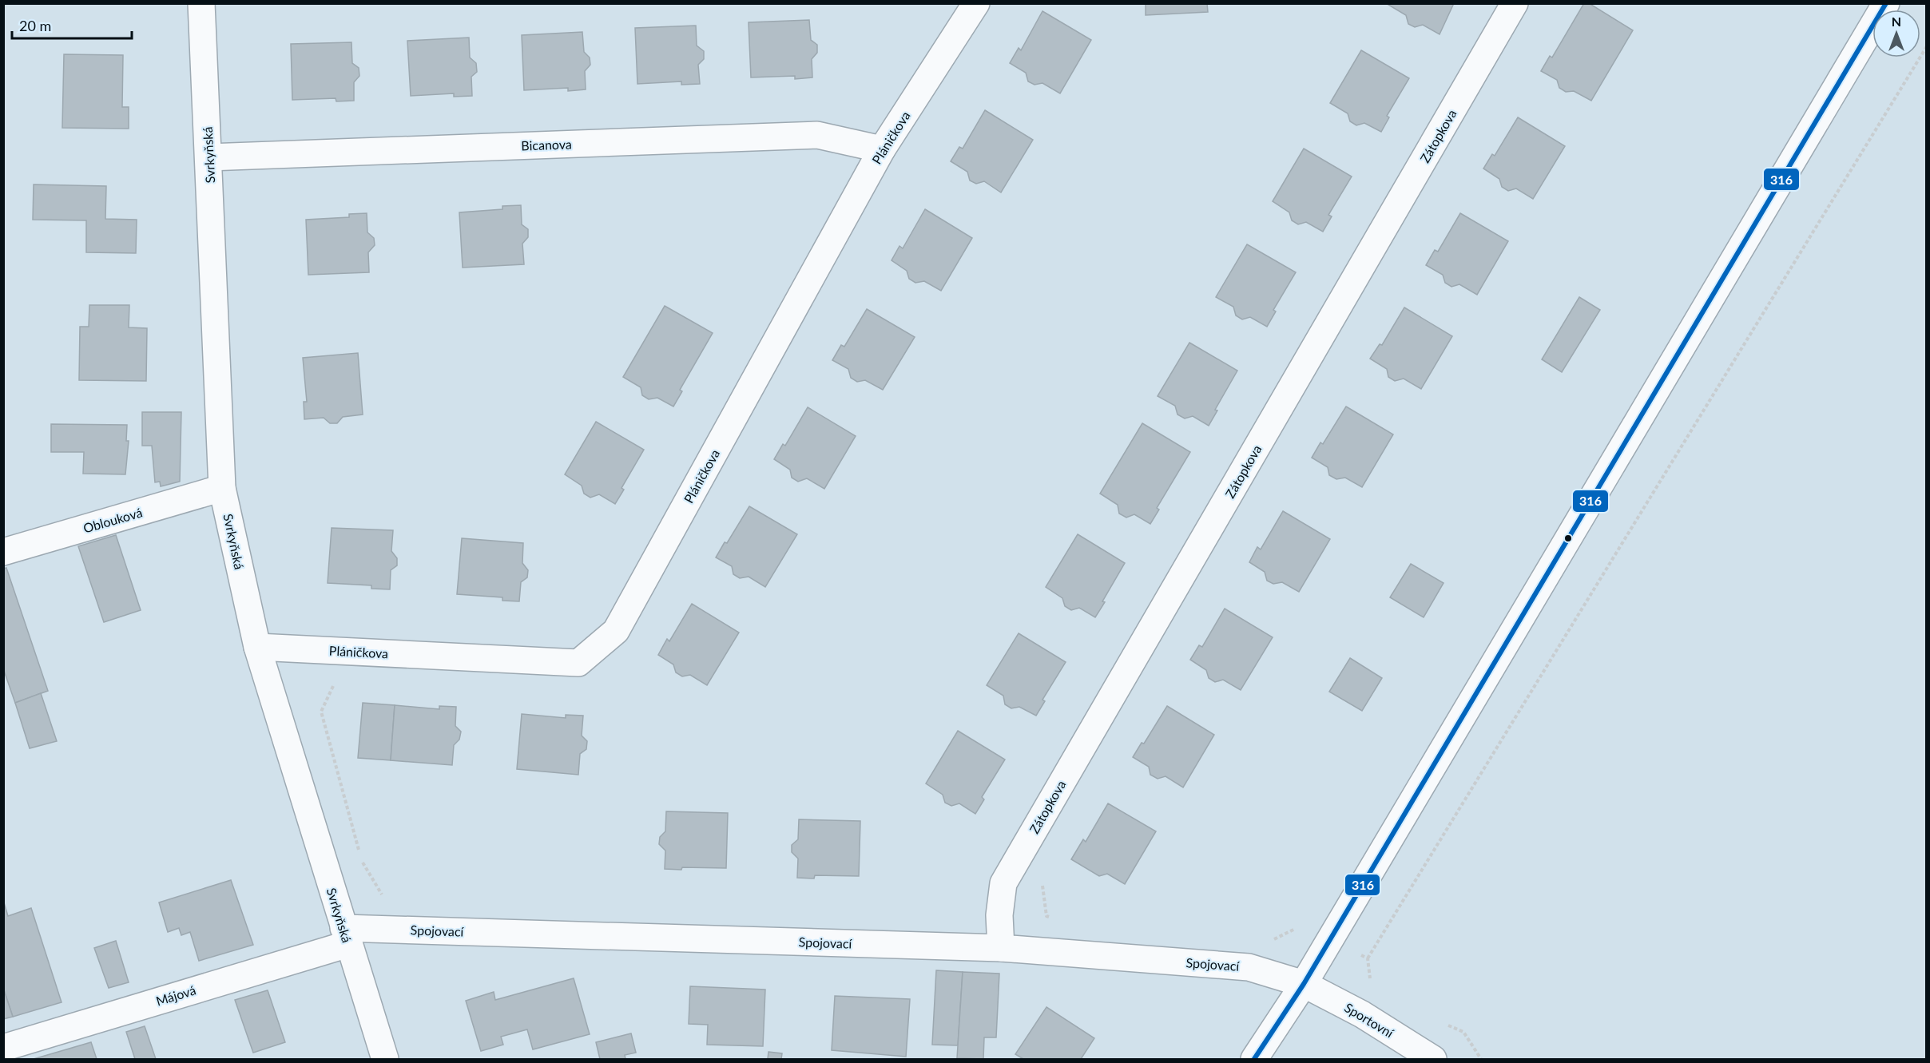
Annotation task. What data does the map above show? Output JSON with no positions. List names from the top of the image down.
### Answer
{
  "streets": {
    "street": [
      "Zátopkova",
      "Pláničkova",
      "Bicanova",
      "Svrkyňská",
      "Oblouková",
      "Spojovací",
      "Májová",
      "Sportovní"
    ]
  },
  "crossings": [
    ["Zátopkova", "Spojovací"],
    ["Pláničkova", "Bicanova"],
    ["Pláničkova", "Svrkyňská"],
    ["Bicanova", "Svrkyňská"],
    ["Svrkyňská", "Oblouková"],
    ["Svrkyňská", "Spojovací"],
    ["Svrkyňská", "Májová"],
    ["Spojovací", "Májová"],
    ["Spojovací", "Sportovní"]
  ],
  "lines": ["transit line 316"],
  "scale_bar": "20 m",
  "north": "top"
}
